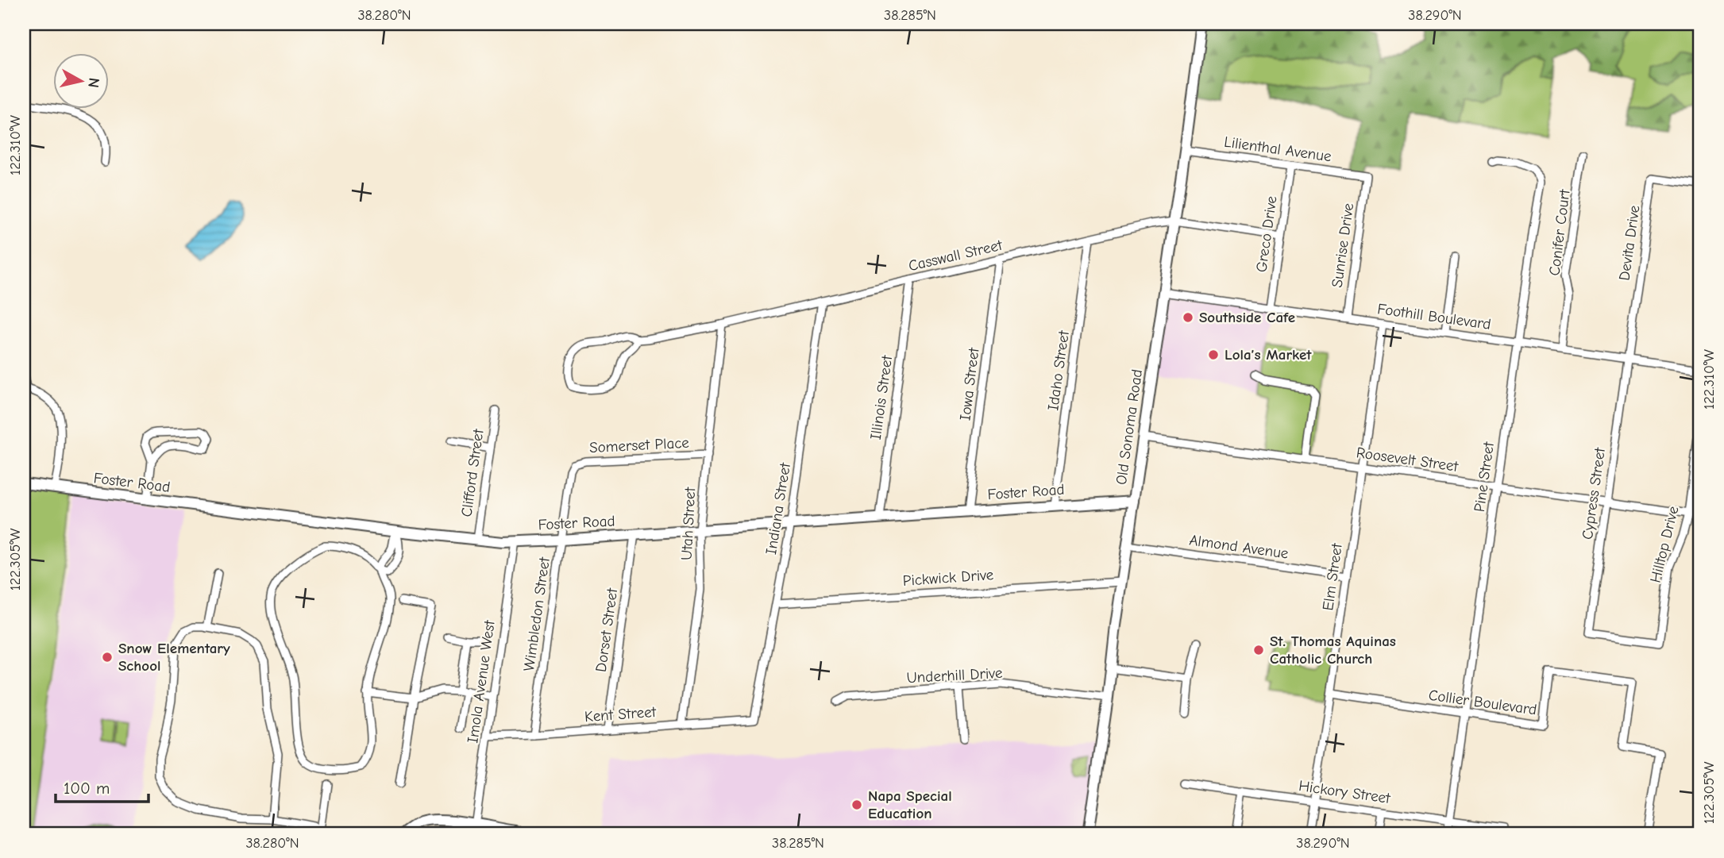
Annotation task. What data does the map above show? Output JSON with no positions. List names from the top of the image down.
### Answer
{
  "streets": {
    "street": [
      "Lilienthal Avenue",
      "Conifer Court",
      "Greco Drive",
      "Devita Drive",
      "Sunrise Drive",
      "Casswall Street",
      "Foothill Boulevard",
      "Idaho Street",
      "Iowa Street",
      "Illinois Street",
      "Old Sonoma Road",
      "Somerset Place",
      "Roosevelt Street",
      "Clifford Street",
      "Pine Street",
      "Foster Road",
      "Cypress Street",
      "Indiana Street",
      "Utah Street",
      "Hilltop Drive",
      "Almond Avenue",
      "Elm Street",
      "Pickwick Drive",
      "Wimbledon Street",
      "Dorset Street",
      "Underhill Drive",
      "Imola Avenue West",
      "Collier Boulevard",
      "Kent Street",
      "Hickory Street"
    ]
  },
  "crossings": [
    ["Lilienthal Avenue", "Greco Drive"],
    ["Lilienthal Avenue", "Sunrise Drive"],
    ["Lilienthal Avenue", "Old Sonoma Road"],
    ["Conifer Court", "Foothill Boulevard"],
    ["Greco Drive", "Casswall Street"],
    ["Greco Drive", "Foothill Boulevard"],
    ["Devita Drive", "Foothill Boulevard"],
    ["Devita Drive", "Cypress Street"],
    ["Sunrise Drive", "Foothill Boulevard"],
    ["Casswall Street", "Idaho Street"],
    ["Casswall Street", "Iowa Street"],
    ["Casswall Street", "Illinois Street"],
    ["Casswall Street", "Old Sonoma Road"],
    ["Casswall Street", "Indiana Street"],
    ["Casswall Street", "Utah Street"],
    ["Foothill Boulevard", "Old Sonoma Road"],
    ["Foothill Boulevard", "Pine Street"],
    ["Foothill Boulevard", "Cypress Street"],
    ["Foothill Boulevard", "Elm Street"],
    ["Idaho Street", "Foster Road"],
    ["Iowa Street", "Foster Road"],
    ["Illinois Street", "Foster Road"],
    ["Old Sonoma Road", "Roosevelt Street"],
    ["Old Sonoma Road", "Foster Road"],
    ["Old Sonoma Road", "Almond Avenue"],
    ["Old Sonoma Road", "Pickwick Drive"],
    ["Old Sonoma Road", "Underhill Drive"],
    ["Somerset Place", "Utah Street"],
    ["Somerset Place", "Wimbledon Street"],
    ["Roosevelt Street", "Pine Street"],
    ["Roosevelt Street", "Cypress Street"],
    ["Roosevelt Street", "Hilltop Drive"],
    ["Roosevelt Street", "Elm Street"],
    ["Clifford Street", "Foster Road"],
    ["Pine Street", "Collier Boulevard"],
    ["Pine Street", "Hickory Street"],
    ["Foster Road", "Indiana Street"],
    ["Foster Road", "Utah Street"],
    ["Foster Road", "Wimbledon Street"],
    ["Foster Road", "Dorset Street"],
    ["Foster Road", "Imola Avenue West"],
    ["Cypress Street", "Hilltop Drive"],
    ["Indiana Street", "Pickwick Drive"],
    ["Indiana Street", "Kent Street"],
    ["Utah Street", "Kent Street"],
    ["Almond Avenue", "Elm Street"],
    ["Elm Street", "Collier Boulevard"],
    ["Elm Street", "Hickory Street"],
    ["Wimbledon Street", "Kent Street"],
    ["Dorset Street", "Kent Street"],
    ["Imola Avenue West", "Kent Street"]
  ],
  "places": [
    "Southside Cafe",
    "Lola’s Market",
    "St. Thomas Aquinas Catholic Church",
    "Snow Elementary School",
    "Napa Special Education"
  ],
  "scale_bar": "100 m",
  "north": "right",
  "coordinates": [
    "38.280°N",
    "38.285°N",
    "38.290°N",
    "122.310°W",
    "122.305°W"
  ]
}
